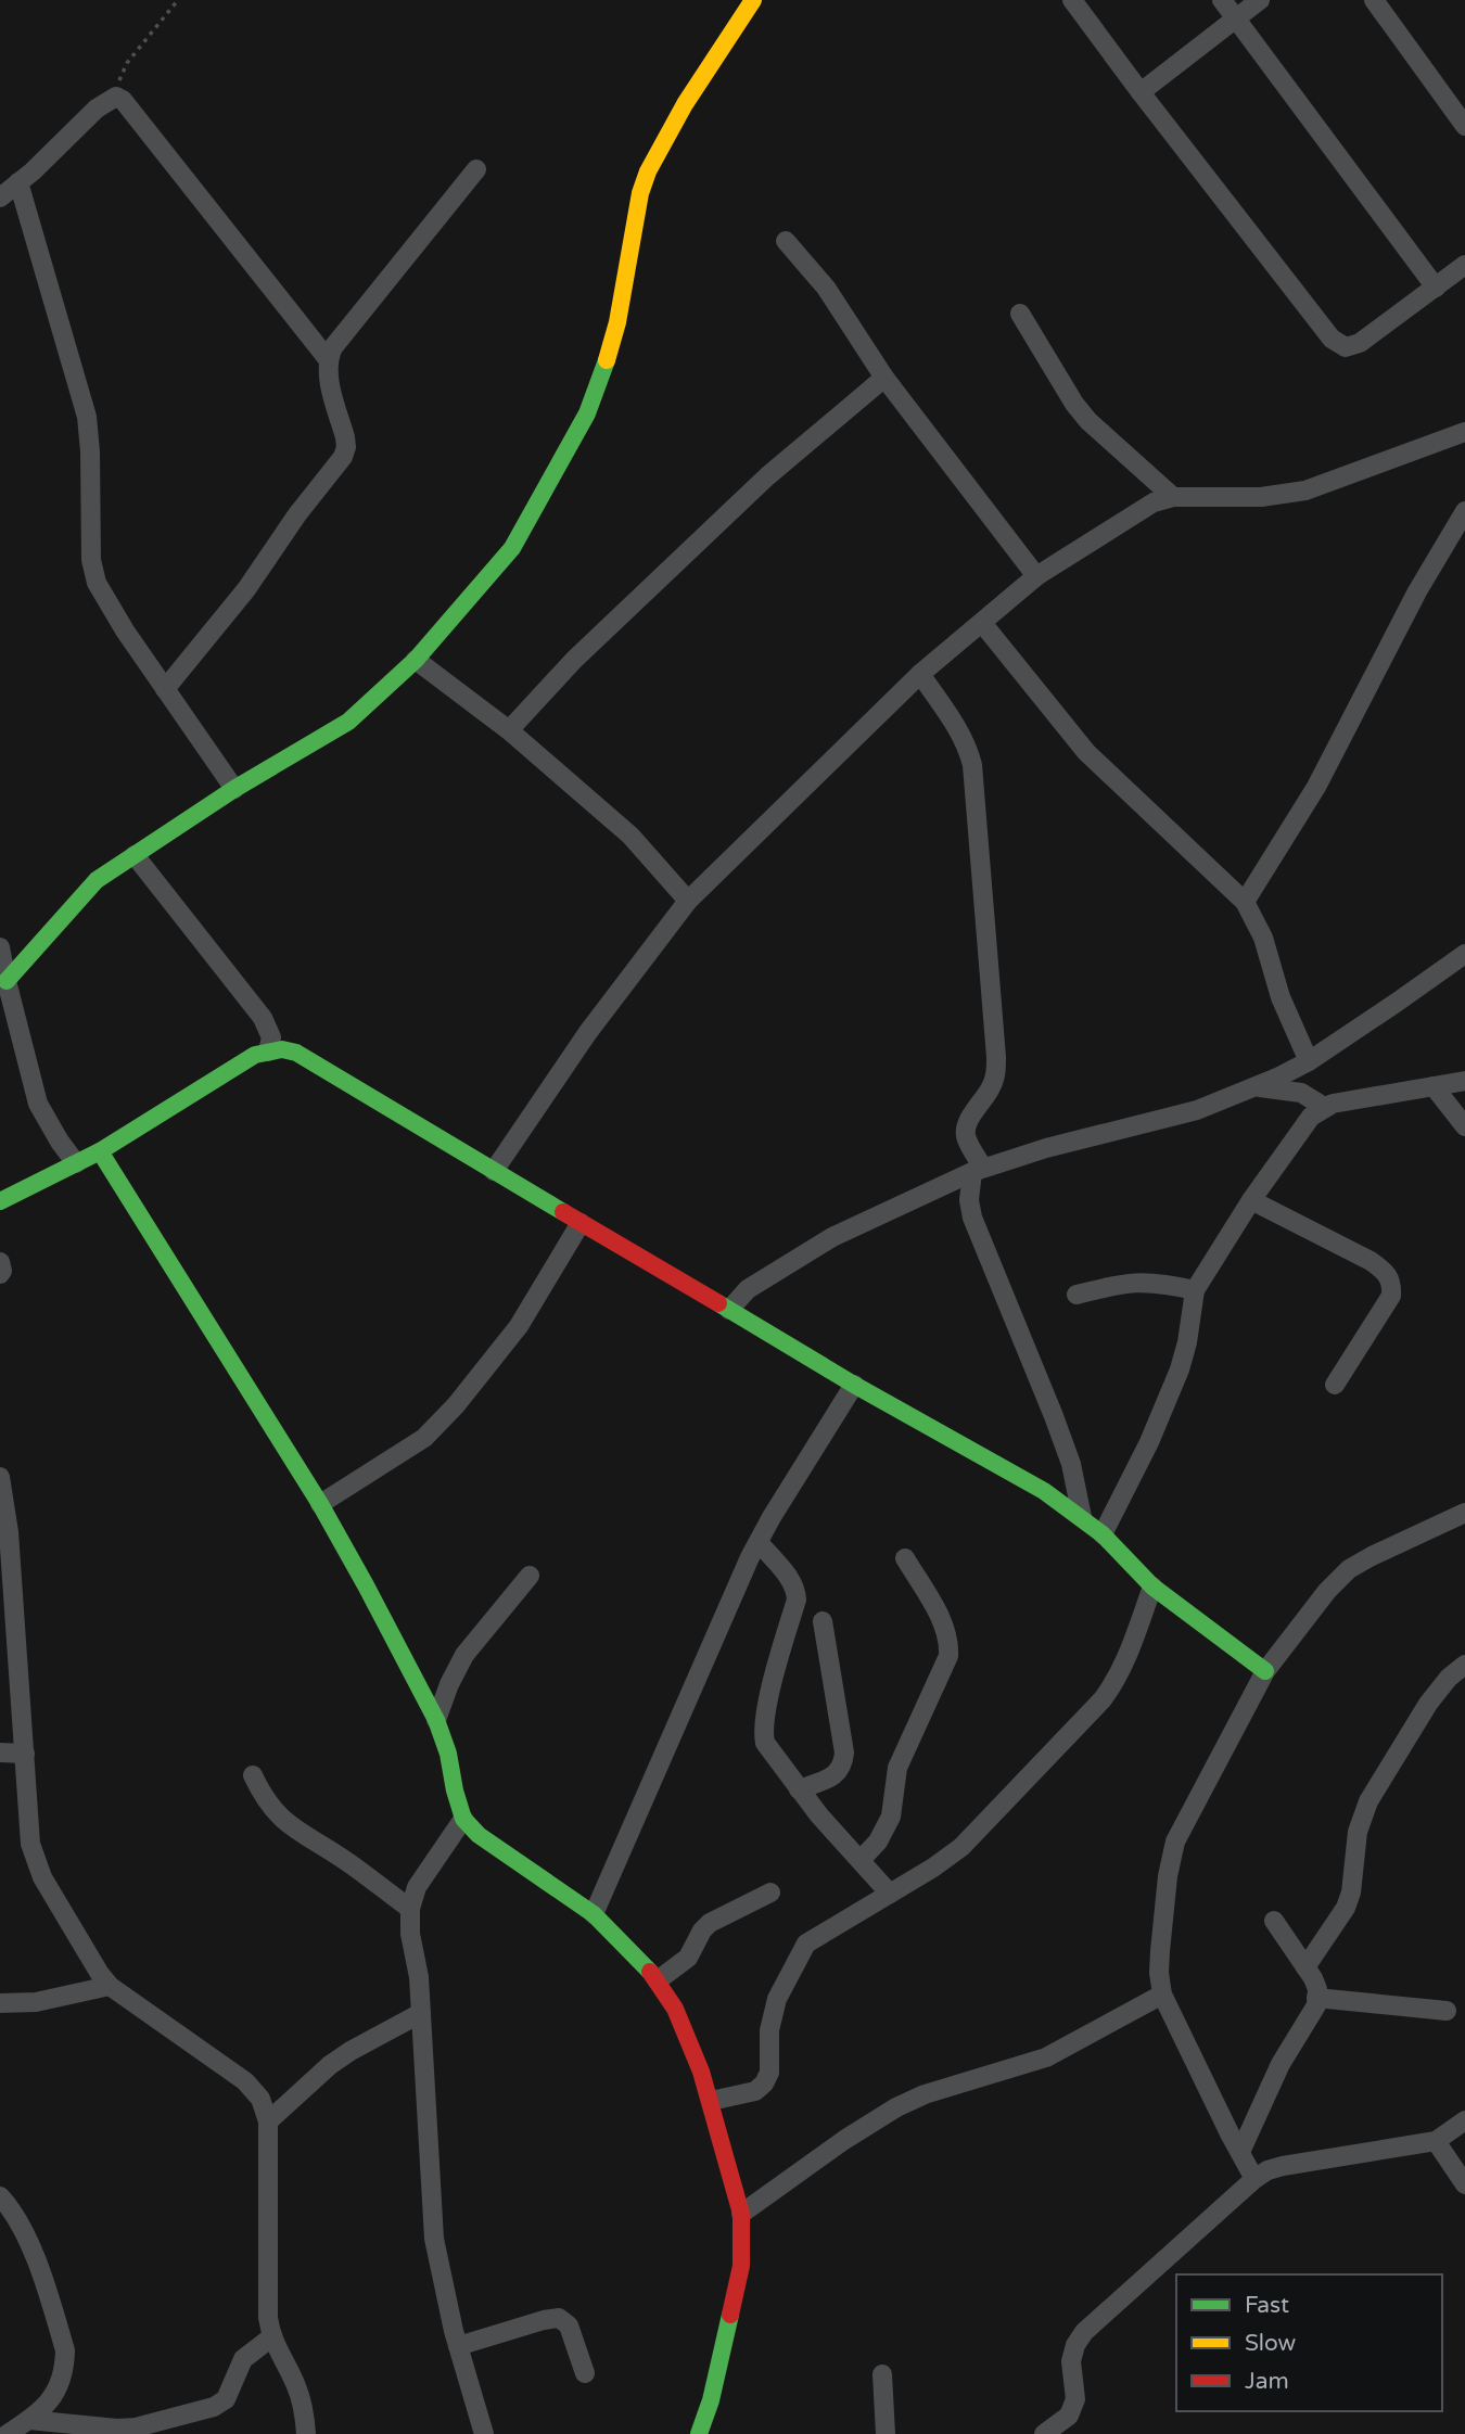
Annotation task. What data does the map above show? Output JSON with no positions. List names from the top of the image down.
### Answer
{
  "legend": ["Fast", "Slow", "Jam"]
}
